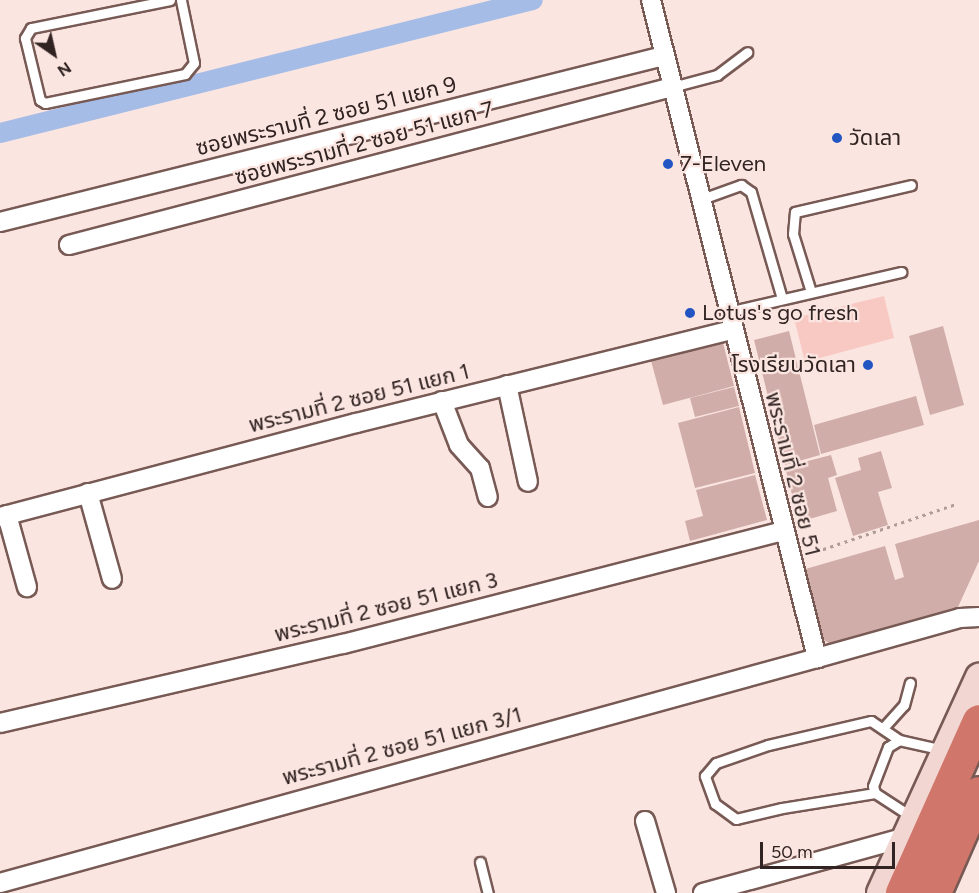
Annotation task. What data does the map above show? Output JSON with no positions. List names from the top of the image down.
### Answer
{
  "streets": {
    "street": [
      "ซอยพระรามที่ 2 ซอย 51 แยก 9",
      "ซอยพระรามที่ 2 ซอย 51 แยก 7",
      "พระรามที่ 2 ซอย 51 แยก 1",
      "พระรามที่ 2 ซอย 51",
      "พระรามที่ 2 ซอย 51 แยก 3",
      "พระรามที่ 2 ซอย 51 แยก 3/1"
    ]
  },
  "crossings": [
    ["ซอยพระรามที่ 2 ซอย 51 แยก 9", "พระรามที่ 2 ซอย 51"],
    ["ซอยพระรามที่ 2 ซอย 51 แยก 7", "พระรามที่ 2 ซอย 51"],
    ["พระรามที่ 2 ซอย 51 แยก 1", "พระรามที่ 2 ซอย 51"],
    ["พระรามที่ 2 ซอย 51", "พระรามที่ 2 ซอย 51 แยก 3"],
    ["พระรามที่ 2 ซอย 51", "พระรามที่ 2 ซอย 51 แยก 3/1"]
  ],
  "places": [
    "วัดเลา",
    "7-Eleven",
    "Lotus's go fresh",
    "โรงเรียนวัดเลา"
  ],
  "scale_bar": "50 m",
  "north": "bottom right"
}
